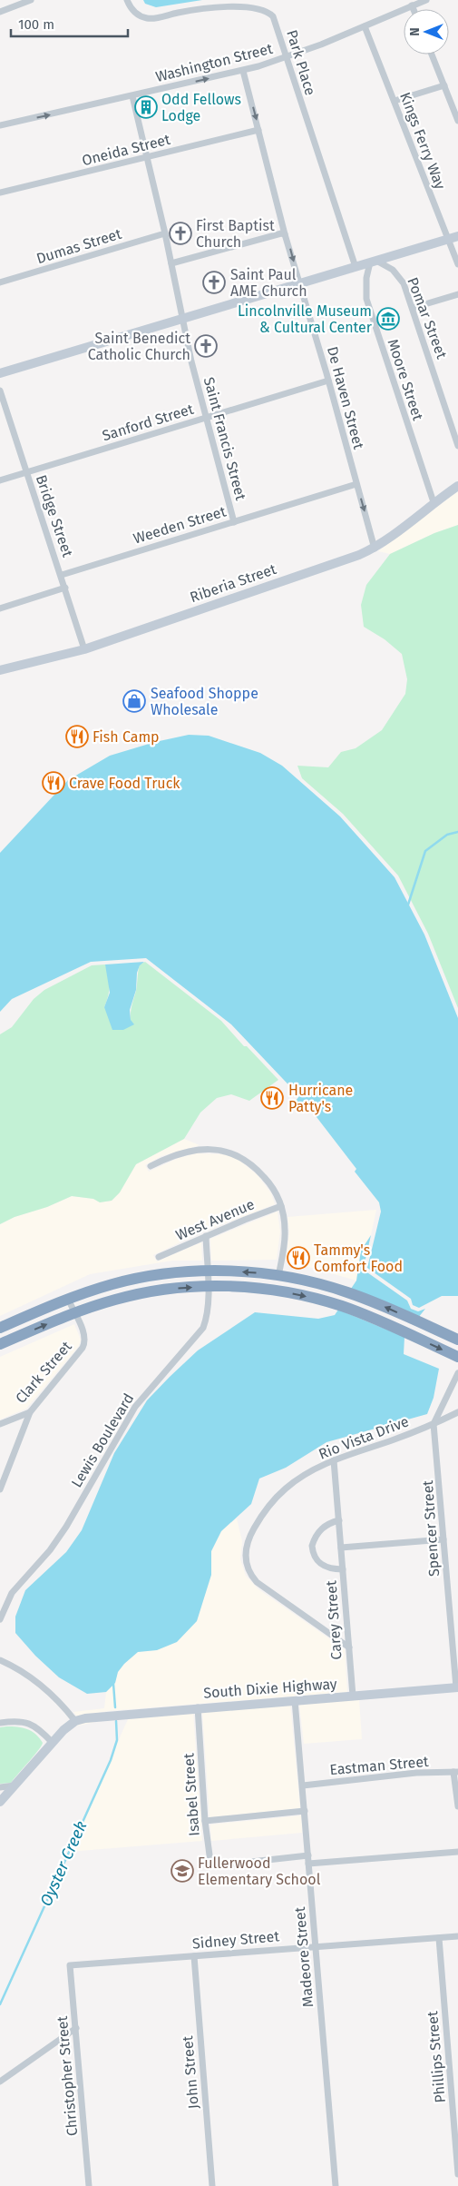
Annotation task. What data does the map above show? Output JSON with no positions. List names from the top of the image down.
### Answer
{
  "streets": {
    "street": [
      "Washington Street",
      "Park Place",
      "Kings Ferry Way",
      "Oneida Street",
      "Dumas Street",
      "Pomar Street",
      "Moore Street",
      "De Haven Street",
      "Sanford Street",
      "Saint Francis Street",
      "Bridge Street",
      "Weeden Street",
      "Riberia Street",
      "West Avenue",
      "Clark Street",
      "Rio Vista Drive",
      "Lewis Boulevard",
      "Spencer Street",
      "Carey Street",
      "South Dixie Highway",
      "Eastman Street",
      "Isabel Street",
      "Sidney Street",
      "Madeore Street",
      "Phillips Street",
      "John Street",
      "Christopher Street"
    ]
  },
  "crossings": [
    ["Washington Street", "Park Place"],
    ["Washington Street", "Kings Ferry Way"],
    ["Washington Street", "De Haven Street"],
    ["Washington Street", "Saint Francis Street"],
    ["Oneida Street", "De Haven Street"],
    ["Oneida Street", "Saint Francis Street"],
    ["Dumas Street", "Saint Francis Street"],
    ["Pomar Street", "Moore Street"],
    ["Moore Street", "Riberia Street"],
    ["De Haven Street", "Sanford Street"],
    ["De Haven Street", "Weeden Street"],
    ["De Haven Street", "Riberia Street"],
    ["Sanford Street", "Saint Francis Street"],
    ["Sanford Street", "Bridge Street"],
    ["Saint Francis Street", "Weeden Street"],
    ["Bridge Street", "Weeden Street"],
    ["Bridge Street", "Riberia Street"],
    ["West Avenue", "Lewis Boulevard"],
    ["Rio Vista Drive", "Spencer Street"],
    ["Rio Vista Drive", "Carey Street"],
    ["Spencer Street", "South Dixie Highway"],
    ["Carey Street", "South Dixie Highway"],
    ["South Dixie Highway", "Isabel Street"],
    ["South Dixie Highway", "Madeore Street"],
    ["Eastman Street", "Madeore Street"],
    ["Isabel Street", "Madeore Street"],
    ["Sidney Street", "Madeore Street"],
    ["Sidney Street", "Phillips Street"],
    ["Sidney Street", "John Street"],
    ["Sidney Street", "Christopher Street"]
  ],
  "one_way": ["Washington Street", "De Haven Street"],
  "water": ["Oyster Creek"],
  "places": {
    "building": ["Odd Fellows Lodge"],
    "church": ["First Baptist Church", "Saint Paul AME Church", "Saint Benedict Catholic Church"],
    "museum": ["Lincolnville Museum & Cultural Center"],
    "shop": ["Seafood Shoppe Wholesale"],
    "restaurant": [
      "Fish Camp",
      "Crave Food Truck",
      "Hurricane Patty's",
      "Tammy's Comfort Food"
    ],
    "school or university": ["Fullerwood Elementary School"]
  },
  "scale_bar": "100 m",
  "north": "left"
}
